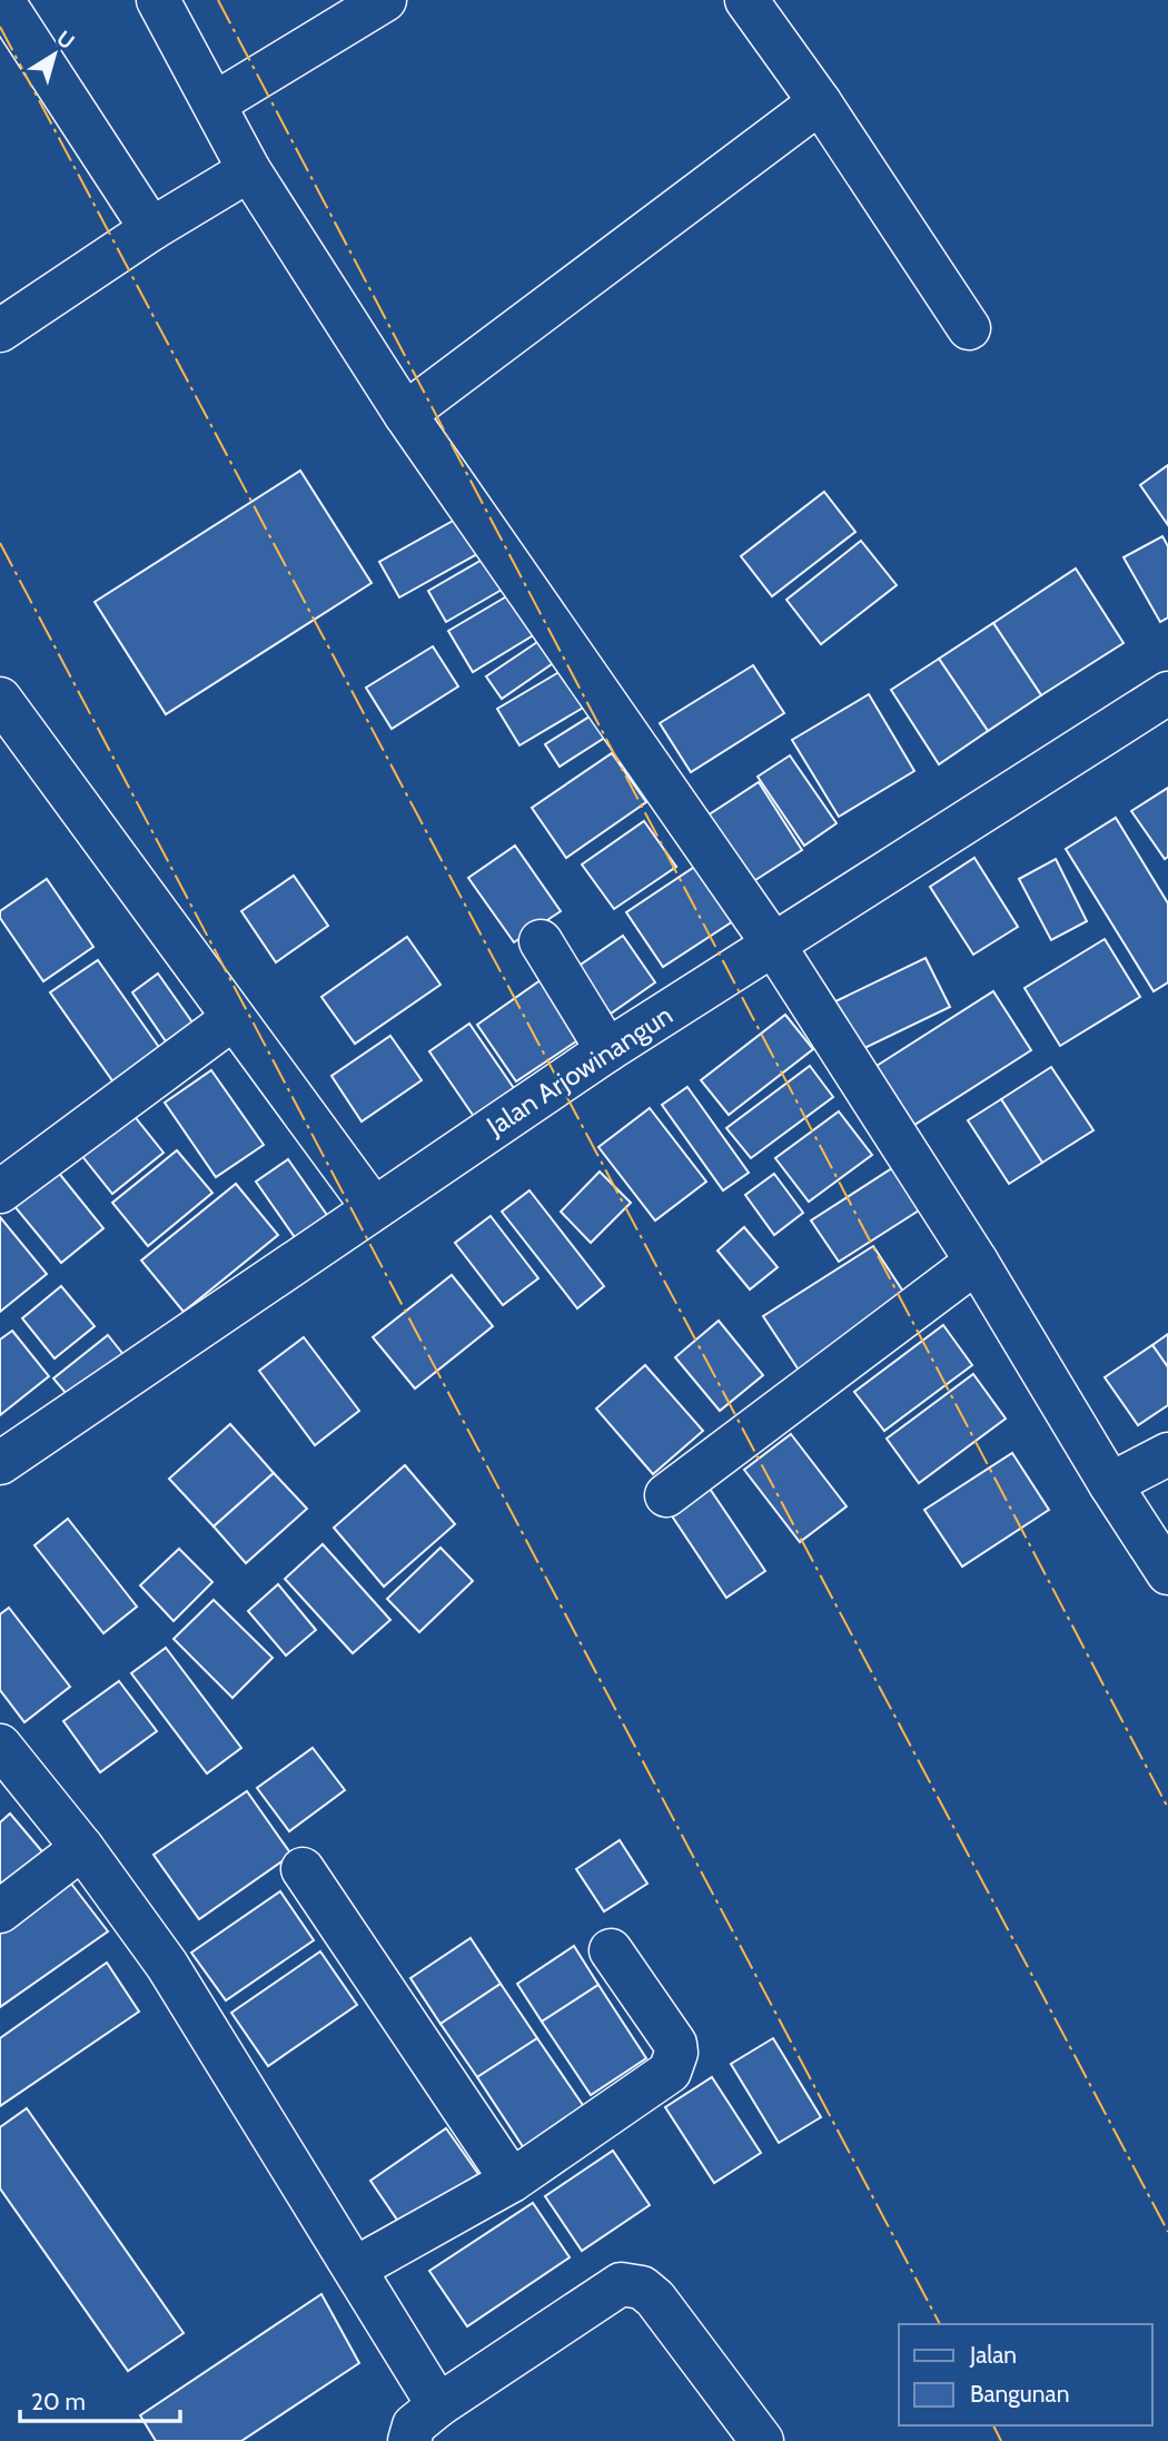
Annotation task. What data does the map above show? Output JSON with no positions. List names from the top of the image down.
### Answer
{
  "streets": {
    "street": ["Jalan Arjowinangun"]
  },
  "legend": ["Jalan", "Bangunan"],
  "scale_bar": "20 m",
  "north": "top right"
}
